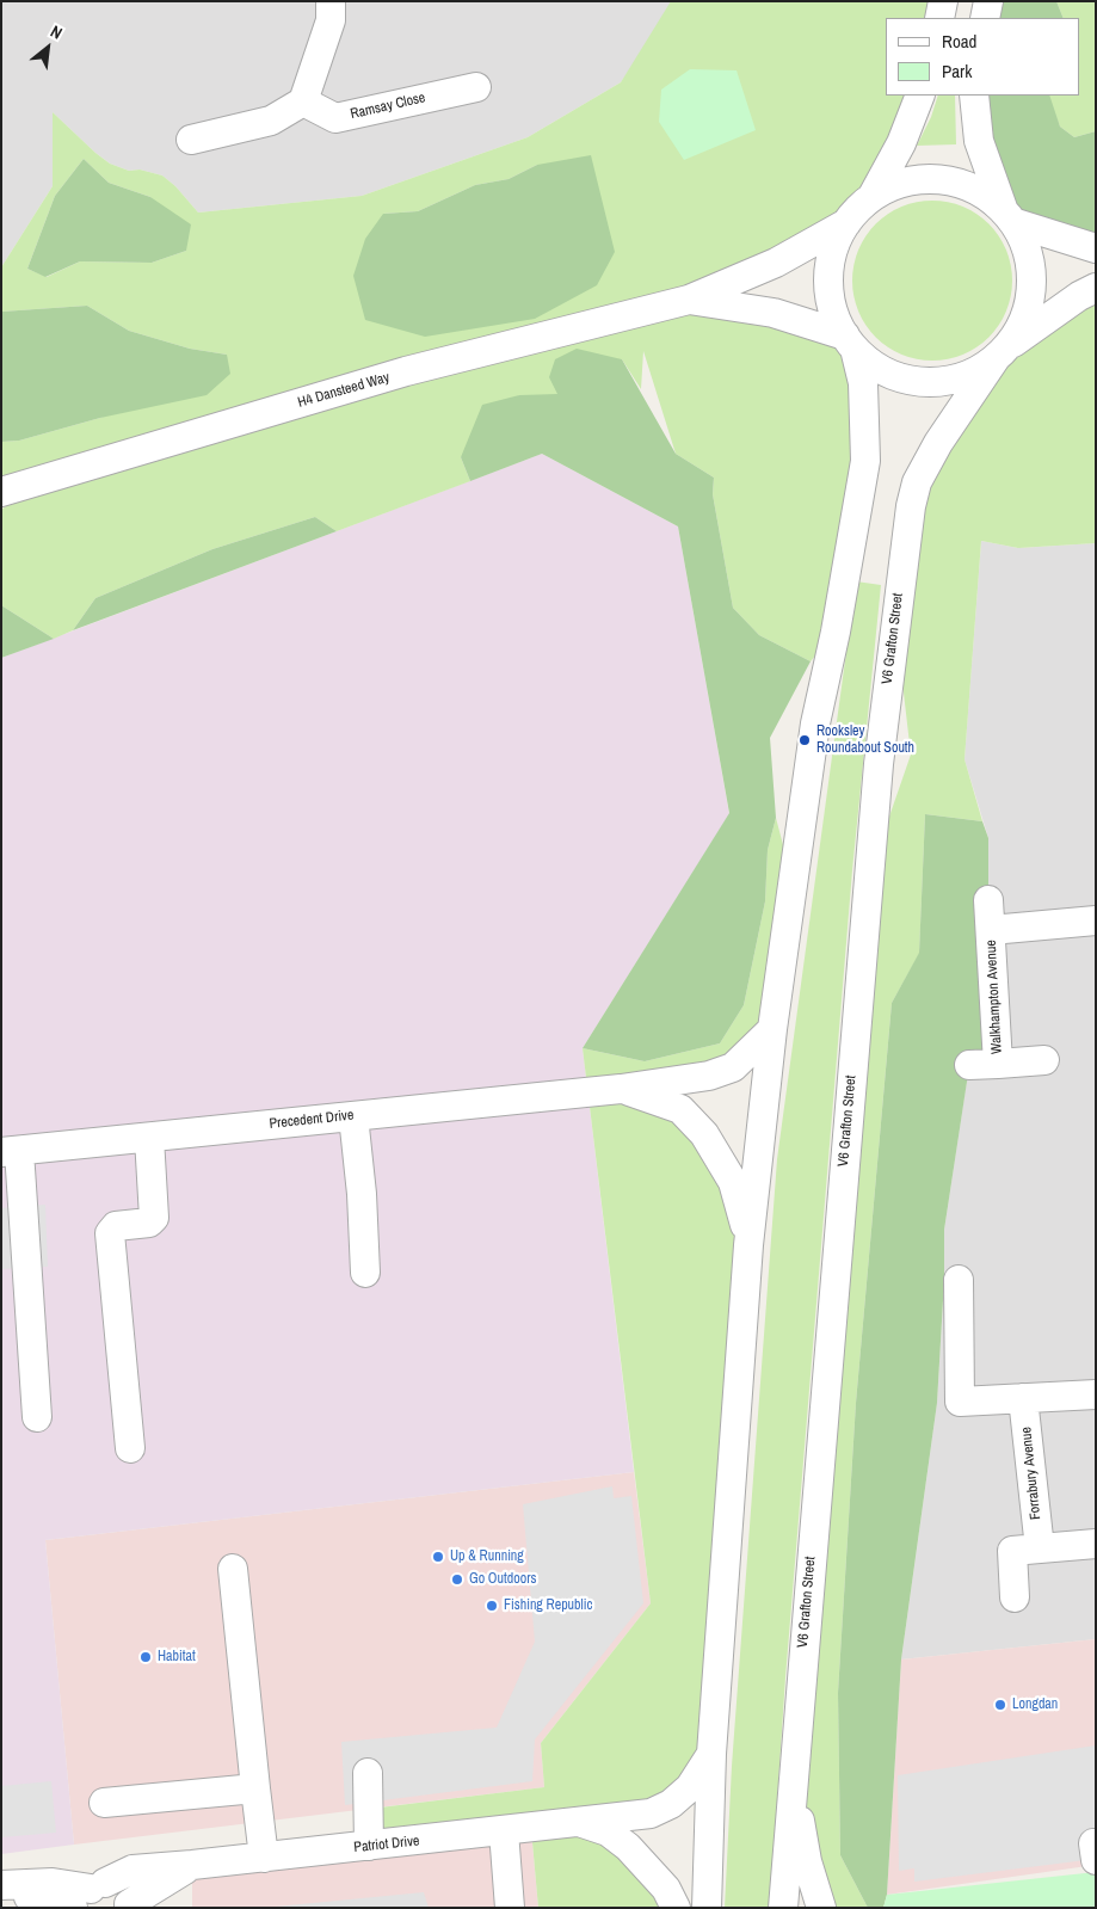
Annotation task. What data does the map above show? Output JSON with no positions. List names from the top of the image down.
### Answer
{
  "streets": {
    "street": [
      "Ramsay Close",
      "H4 Dansteed Way",
      "V6 Grafton Street",
      "Walkhampton Avenue",
      "Precedent Drive",
      "Forrabury Avenue",
      "Patriot Drive"
    ]
  },
  "crossings": [
    ["H4 Dansteed Way", "V6 Grafton Street"]
  ],
  "places": [
    "Rooksley Roundabout South",
    "Up & Running",
    "Go Outdoors",
    "Fishing Republic",
    "Habitat",
    "Longdan"
  ],
  "legend": ["Road", "Park"],
  "north": "top right"
}
